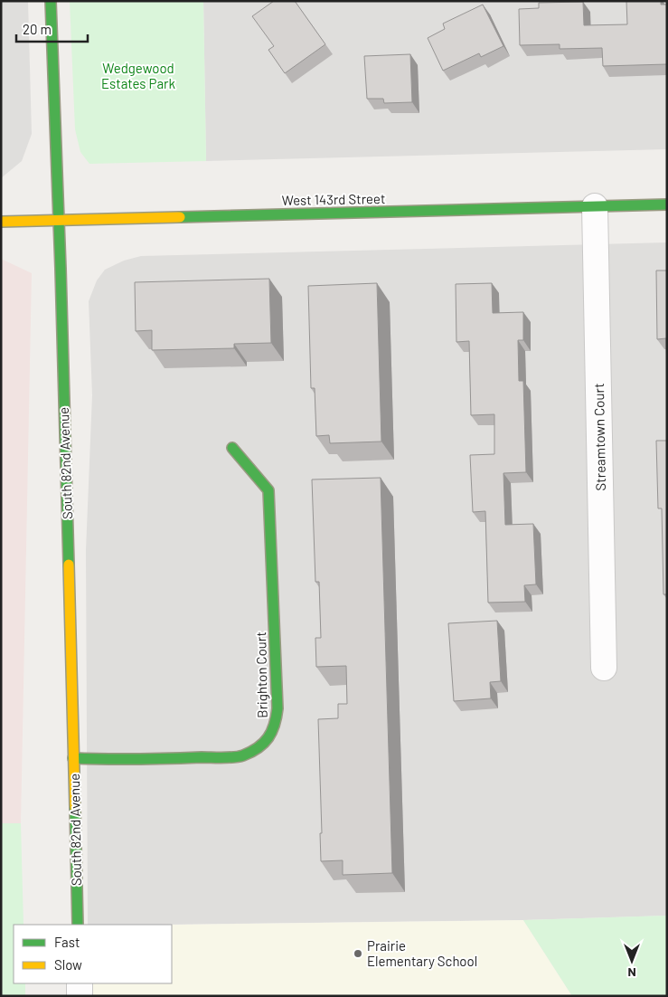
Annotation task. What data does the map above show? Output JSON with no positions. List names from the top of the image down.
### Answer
{
  "streets": {
    "street": [
      "West 143rd Street",
      "Streamtown Court",
      "South 82nd Avenue",
      "Brighton Court"
    ]
  },
  "crossings": [
    ["West 143rd Street", "Streamtown Court"],
    ["West 143rd Street", "South 82nd Avenue"],
    ["South 82nd Avenue", "Brighton Court"]
  ],
  "parks": ["Wedgewood Estates Park"],
  "places": ["Prairie Elementary School"],
  "legend": ["Fast", "Slow"],
  "scale_bar": "20 m",
  "north": "bottom"
}
